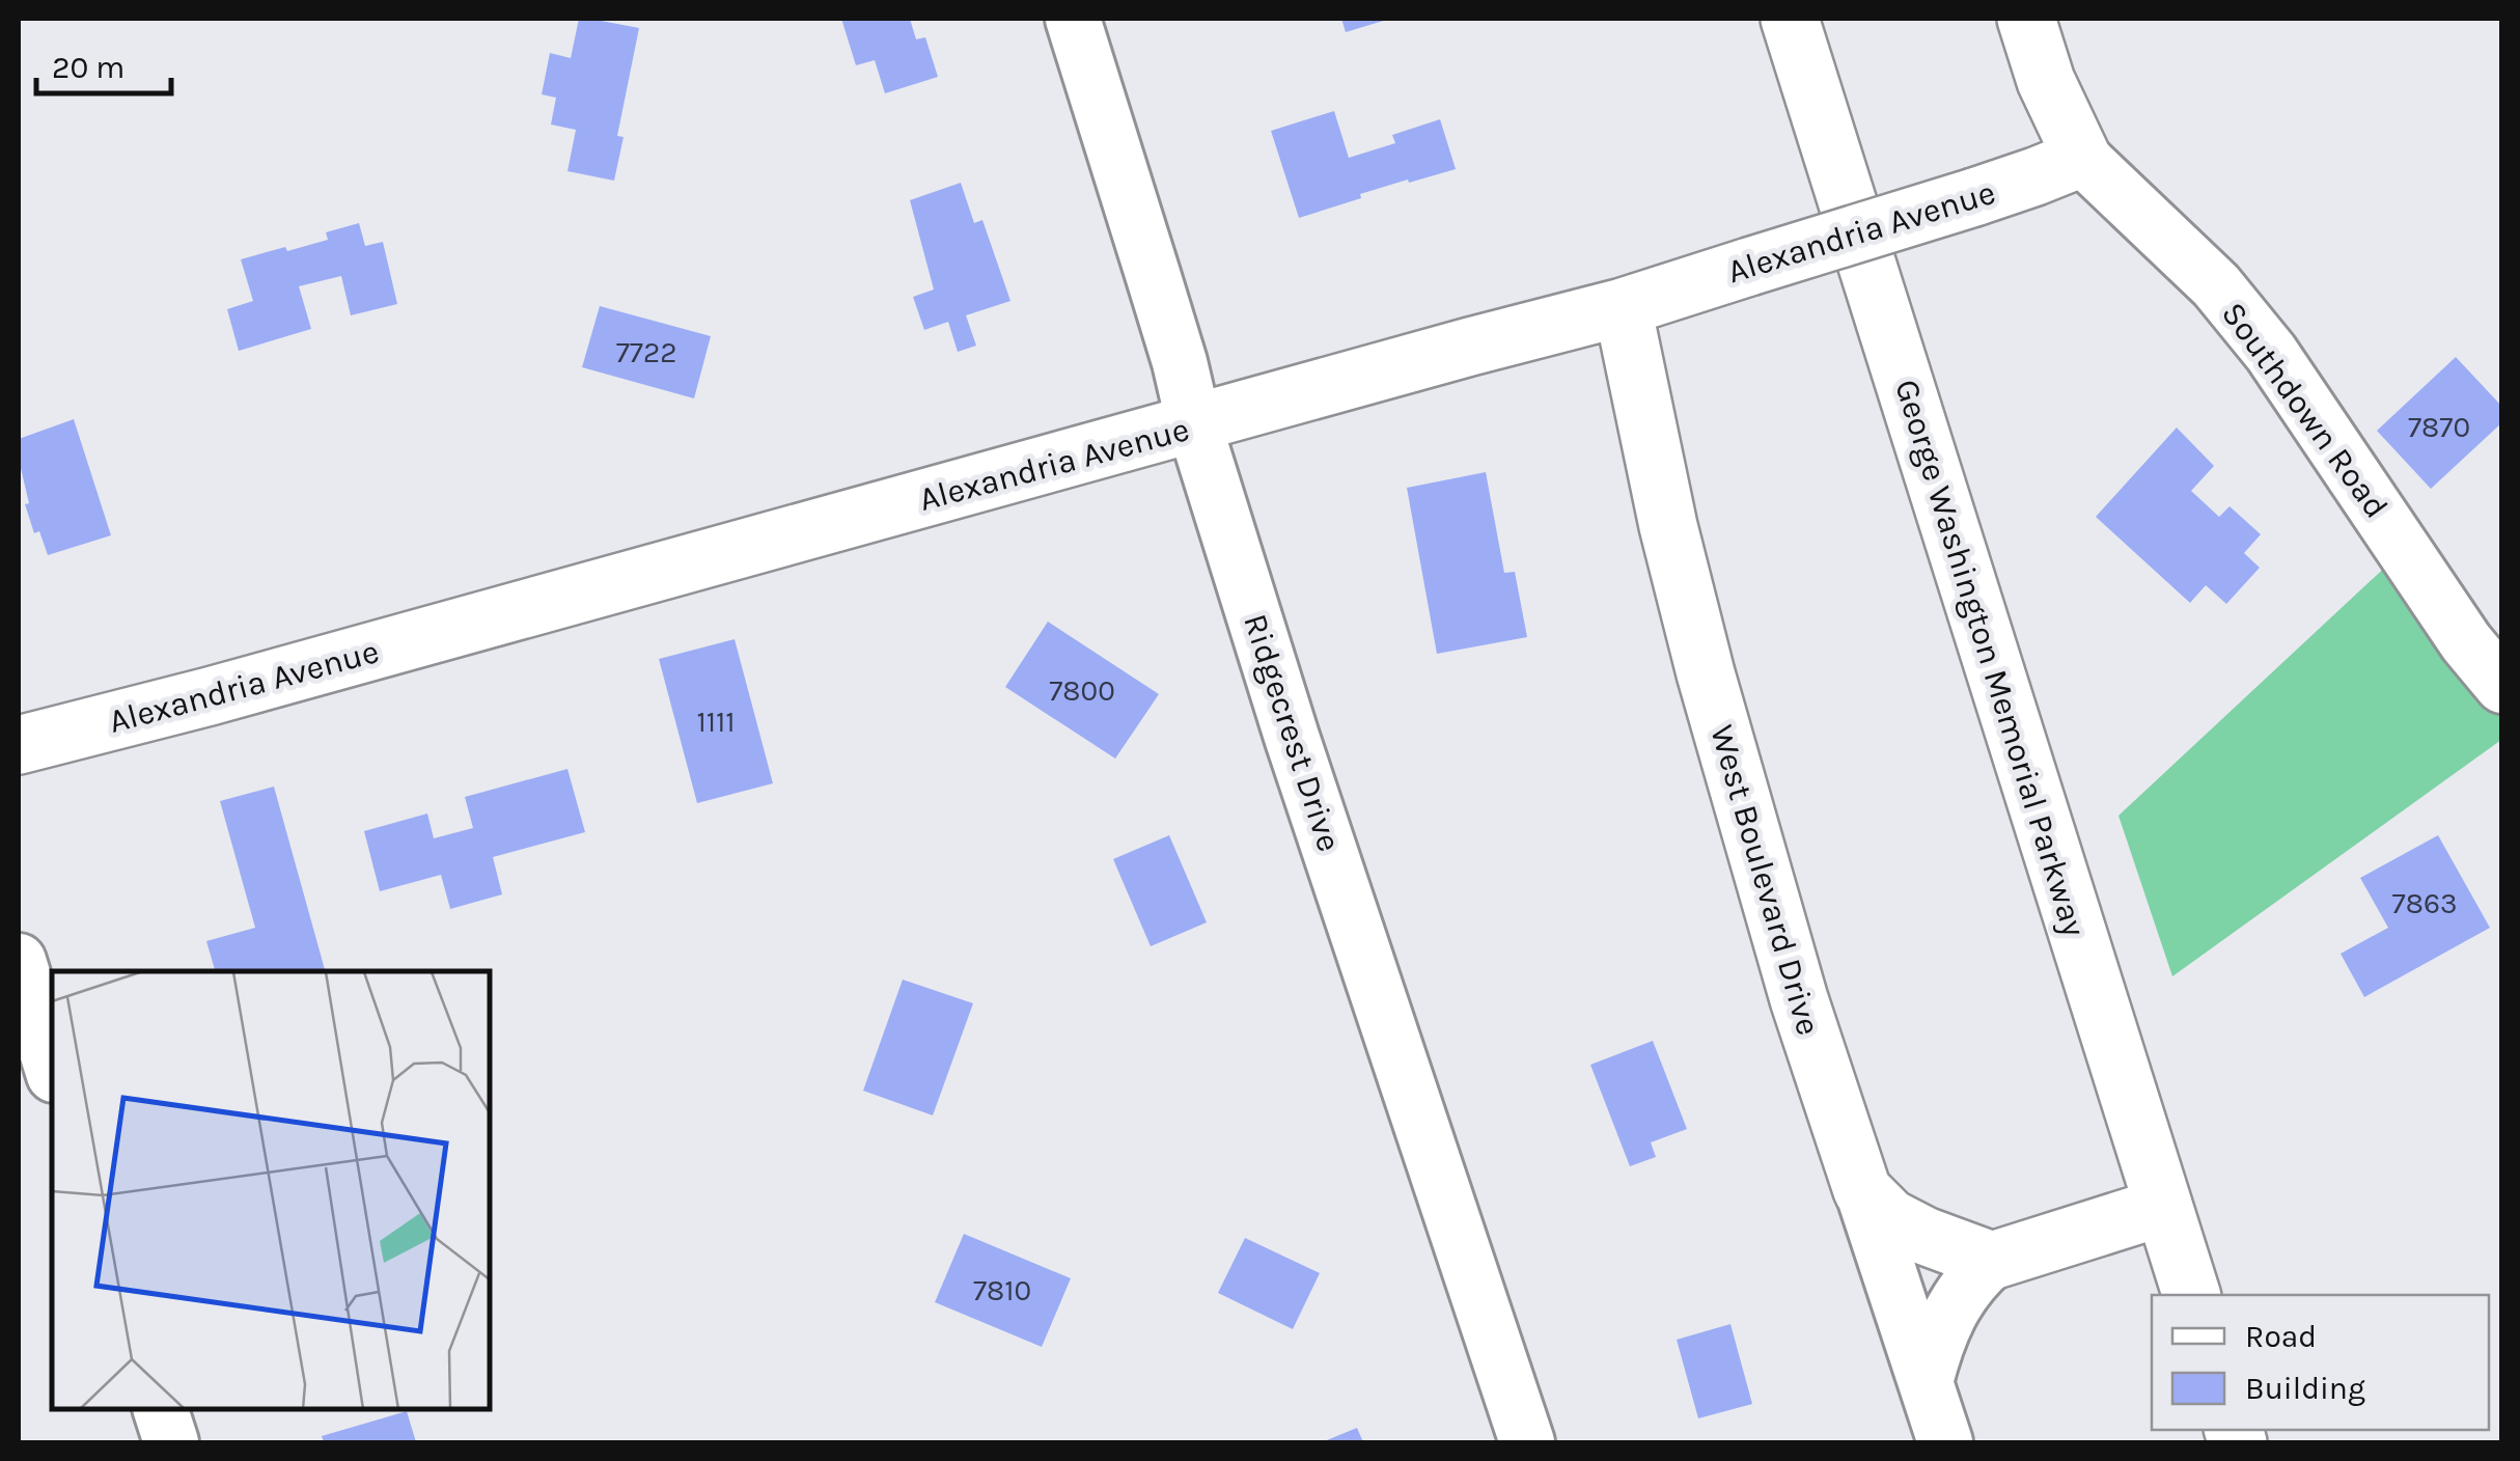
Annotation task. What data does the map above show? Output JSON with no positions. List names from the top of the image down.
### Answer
{
  "streets": {
    "street": [
      "Alexandria Avenue",
      "Southdown Road",
      "George Washington Memorial Parkway",
      "Ridgecrest Drive",
      "West Boulevard Drive"
    ]
  },
  "crossings": [
    ["Alexandria Avenue", "Southdown Road"],
    ["Alexandria Avenue", "Ridgecrest Drive"],
    ["Alexandria Avenue", "West Boulevard Drive"]
  ],
  "house_numbers": [
    "7722",
    "7870",
    "7800",
    "1111",
    "7863",
    "7810"
  ],
  "legend": ["Road", "Building"],
  "scale_bar": "20 m"
}
